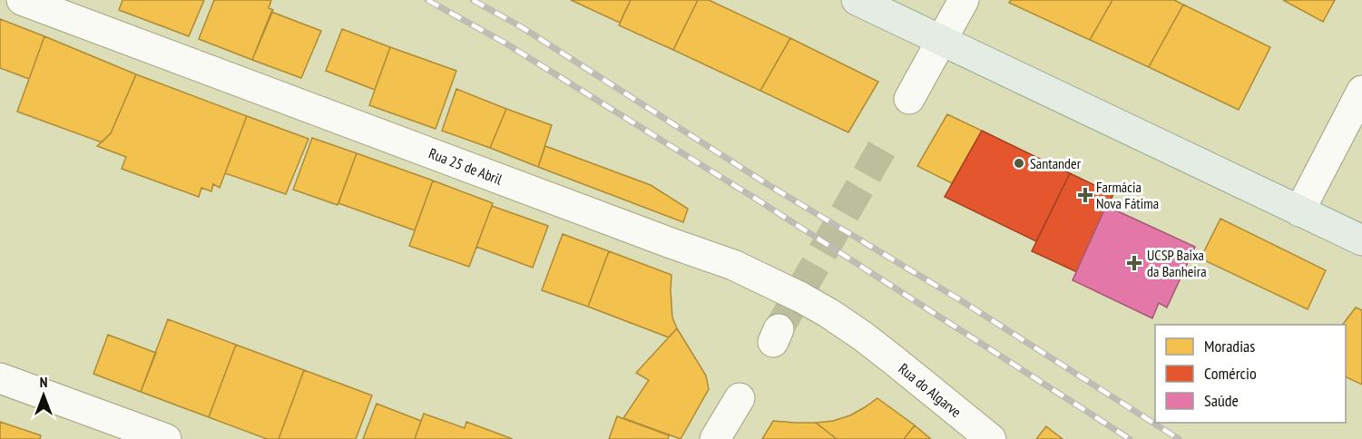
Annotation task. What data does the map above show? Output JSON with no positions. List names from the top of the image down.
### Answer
{
  "streets": {
    "street": ["Rua 25 de Abril", "Rua do Algarve"]
  },
  "crossings": [
    ["Rua 25 de Abril", "Rua do Algarve"]
  ],
  "places": {
    "other": ["Santander"],
    "health": ["Farmácia Nova Fátima", "UCSP Baixa da Banheira"]
  },
  "legend": ["Moradias", "Comércio", "Saúde"],
  "north": "top"
}
